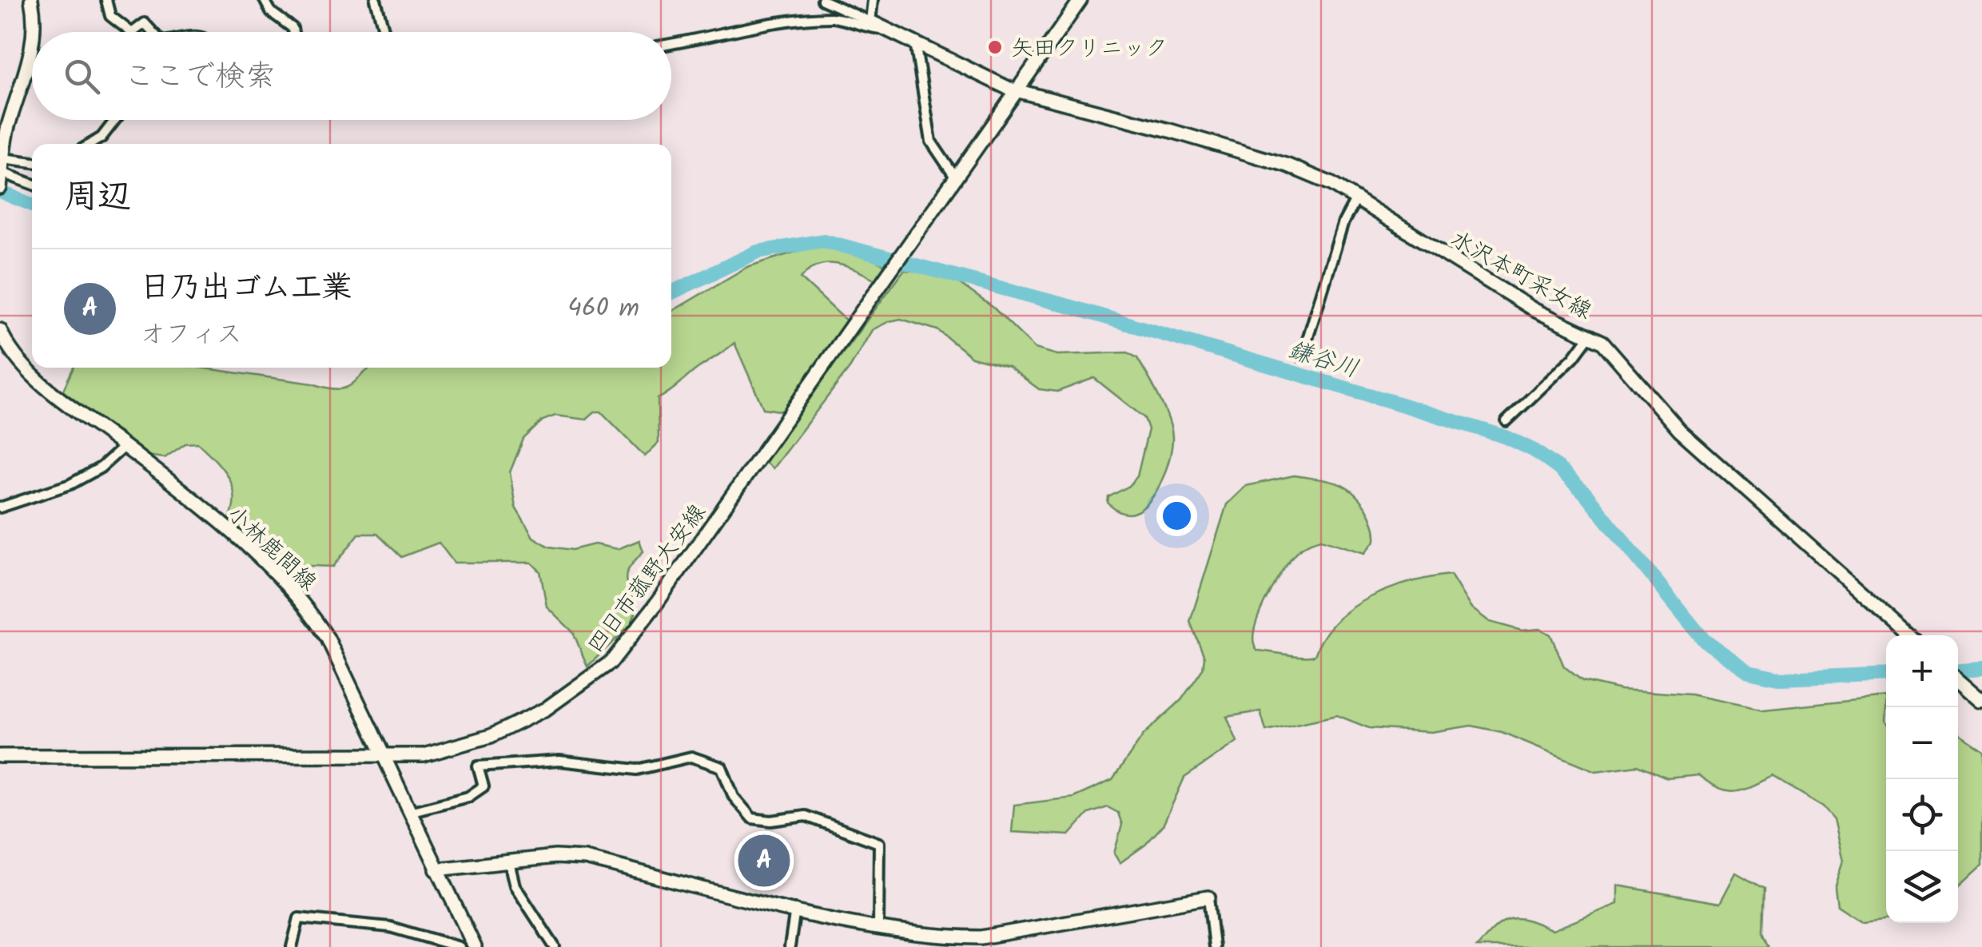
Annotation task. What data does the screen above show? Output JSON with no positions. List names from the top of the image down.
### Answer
{
  "streets": {
    "main road": ["水沢本町采女線", "小林鹿間線", "四日市菰野大安線"]
  },
  "crossings": [
    ["水沢本町采女線", "四日市菰野大安線"],
    ["小林鹿間線", "四日市菰野大安線"]
  ],
  "water": ["鎌谷川"],
  "places": ["矢田クリニック"],
  "page": {
    "search": "ここで検索",
    "heading": "周辺",
    "list": [
      {
        "mark": "A",
        "name": "日乃出ゴム工業",
        "note": "オフィス",
        "value": "460 m"
      }
    ],
    "map_buttons": ["+", "−"],
    "pins": "A"
  }
}
